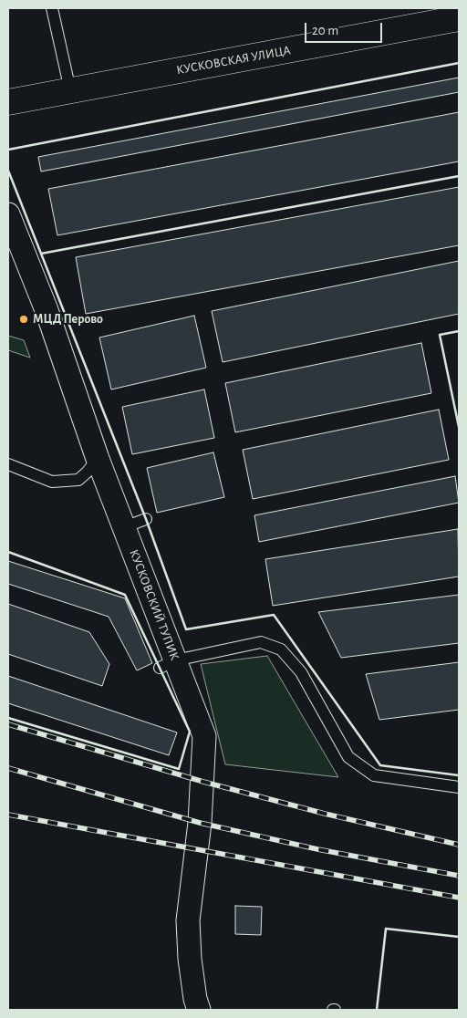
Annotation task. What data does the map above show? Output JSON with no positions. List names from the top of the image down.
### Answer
{
  "streets": {
    "street": ["КУСКОВСКАЯ УЛИЦА", "КУСКОВСКИЙ ТУПИК"]
  },
  "places": ["МЦД Перово"],
  "scale_bar": "20 m"
}
